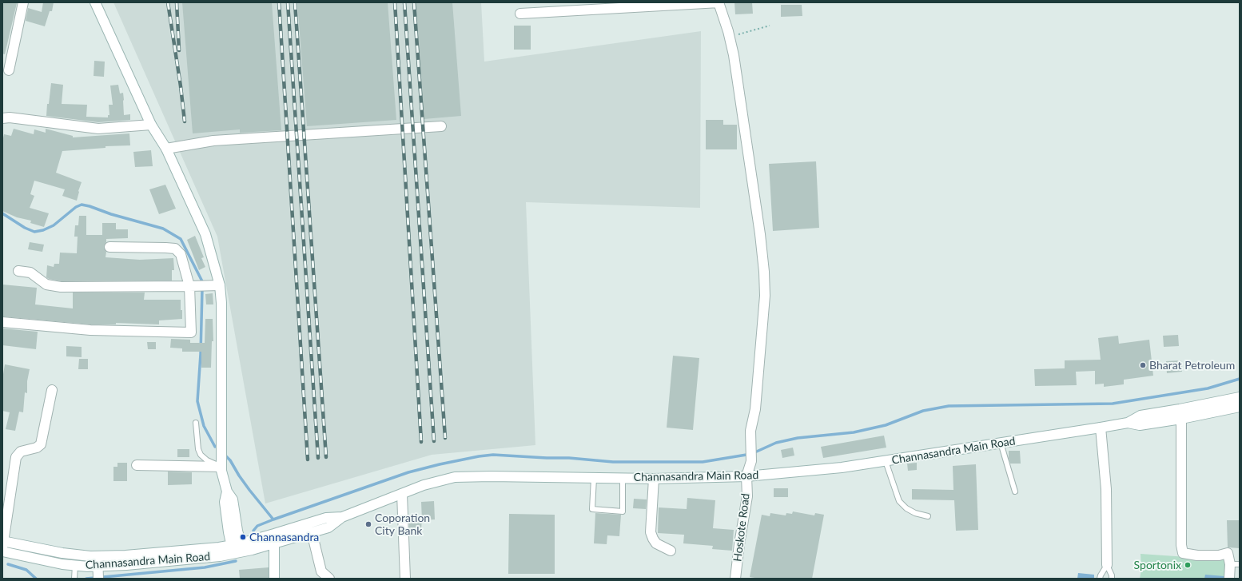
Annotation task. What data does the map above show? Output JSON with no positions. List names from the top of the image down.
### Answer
{
  "streets": {
    "street": ["Channasandra Main Road", "Hoskote Road"]
  },
  "crossings": [
    ["Channasandra Main Road", "Hoskote Road"]
  ],
  "places": [
    "Bharat Petroleum",
    "Coporation City Bank",
    "Channasandra",
    "Sportonix"
  ]
}
